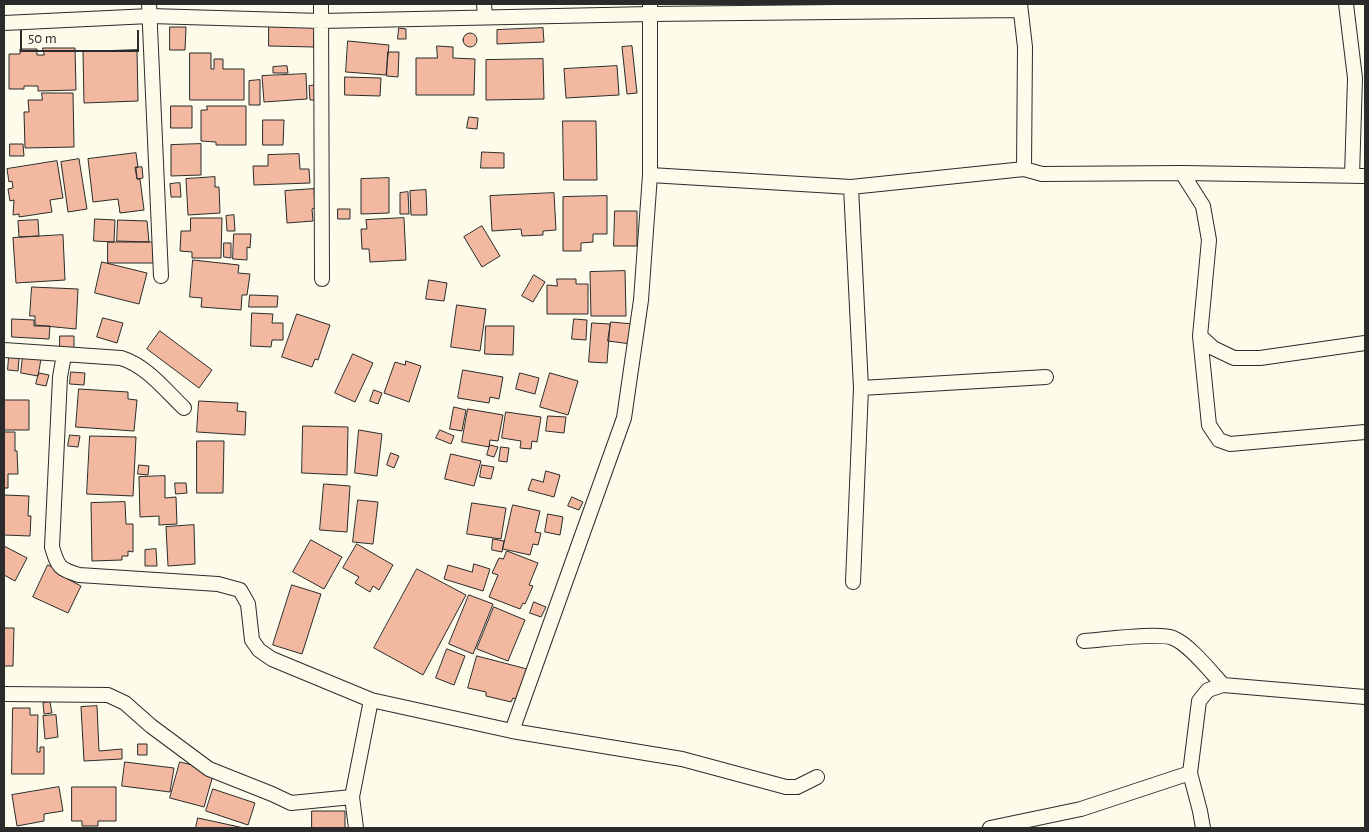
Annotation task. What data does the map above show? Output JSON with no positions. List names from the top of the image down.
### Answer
{
  "scale_bar": "50 m"
}
